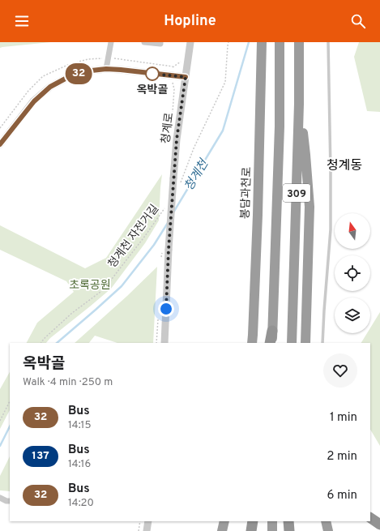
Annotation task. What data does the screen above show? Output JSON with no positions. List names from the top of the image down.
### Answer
{
  "streets": {
    "highway": ["봉담과천로", "309"],
    "street": ["청계로"],
    "path": ["청계천 자전거길"]
  },
  "districts": ["청계동"],
  "water": ["청계천"],
  "parks": ["초록공원"],
  "places": ["옥박골"],
  "lines": ["bus line 32"],
  "north": "top",
  "page": {
    "header": "Hopline",
    "on_map": "32",
    "heading": ["옥박골", "Walk · 4 min · 250 m"],
    "list": [
      {
        "mark": "32",
        "name": "Bus",
        "note": "14:15",
        "value": "1 min"
      },
      {
        "mark": "137",
        "name": "Bus",
        "note": "14:16",
        "value": "2 min"
      },
      {
        "mark": "32",
        "name": "Bus",
        "note": "14:20",
        "value": "6 min"
      }
    ]
  }
}
